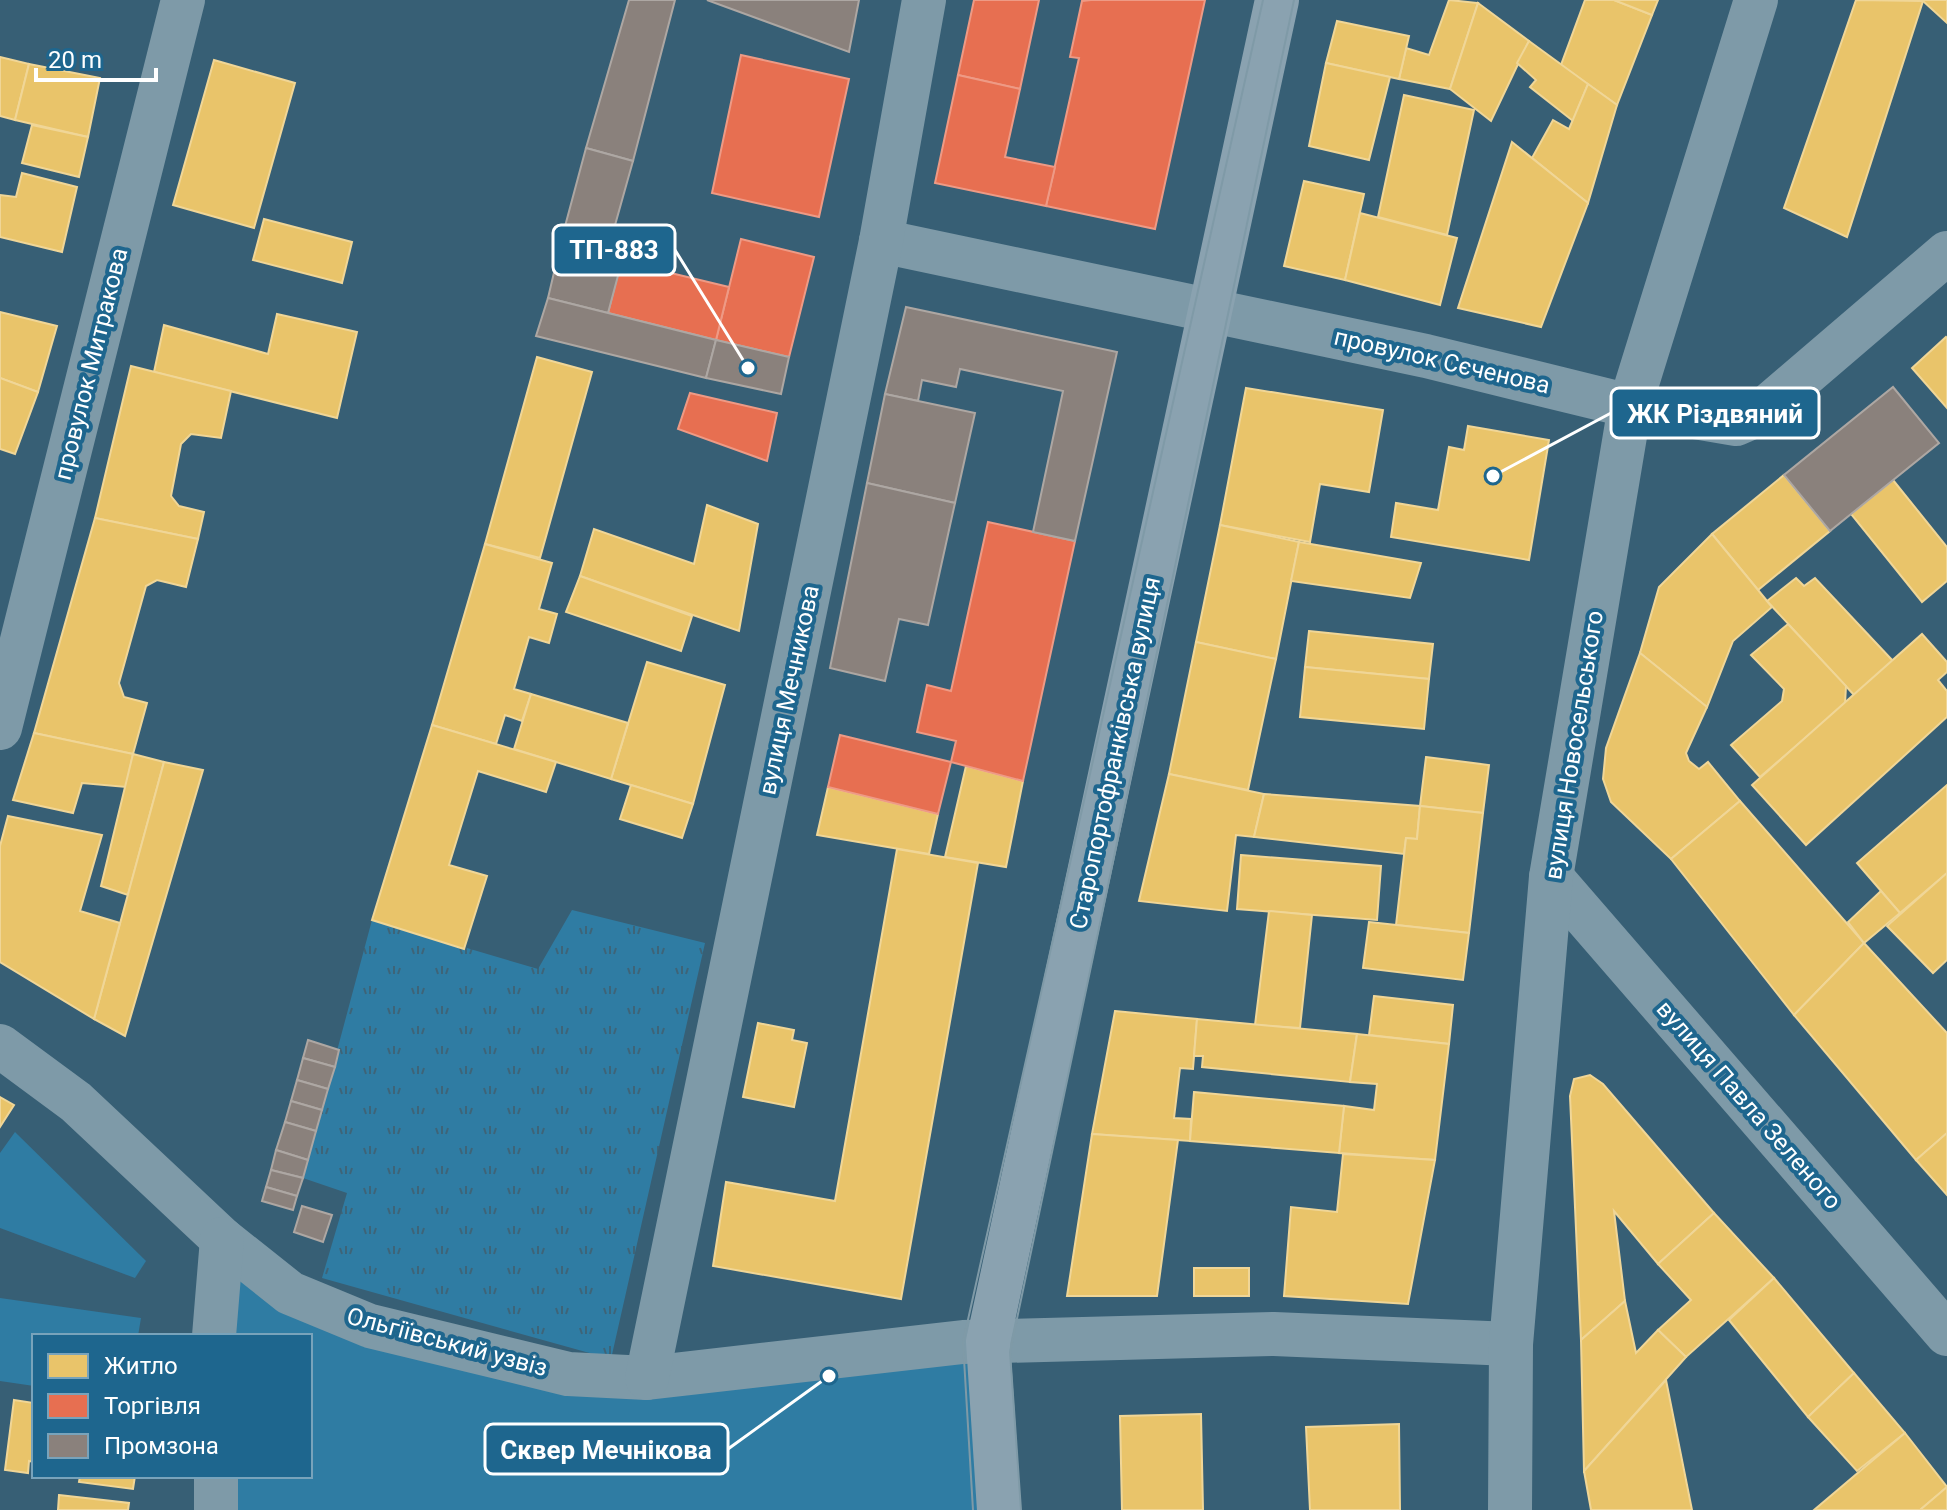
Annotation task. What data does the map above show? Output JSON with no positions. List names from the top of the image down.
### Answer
{
  "streets": {
    "main road": ["Старопортофранківська вулиця"],
    "street": [
      "провулок Сєченова",
      "провулок Митракова",
      "вулиця Мечникова",
      "вулиця Новосельського",
      "вулиця Павла Зеленого",
      "Ольгіївський узвіз"
    ]
  },
  "crossings": [
    ["провулок Сєченова", "вулиця Мечникова"],
    ["провулок Сєченова", "вулиця Новосельського"],
    ["провулок Сєченова", "Старопортофранківська вулиця"],
    ["вулиця Мечникова", "Ольгіївський узвіз"],
    ["вулиця Новосельського", "вулиця Павла Зеленого"],
    ["вулиця Новосельського", "Ольгіївський узвіз"],
    ["Старопортофранківська вулиця", "Ольгіївський узвіз"]
  ],
  "places": ["ТП-883", "ЖК Різдвяний", "Сквер Мечнікова"],
  "legend": ["Житло", "Торгівля", "Промзона"],
  "scale_bar": "20 m"
}
